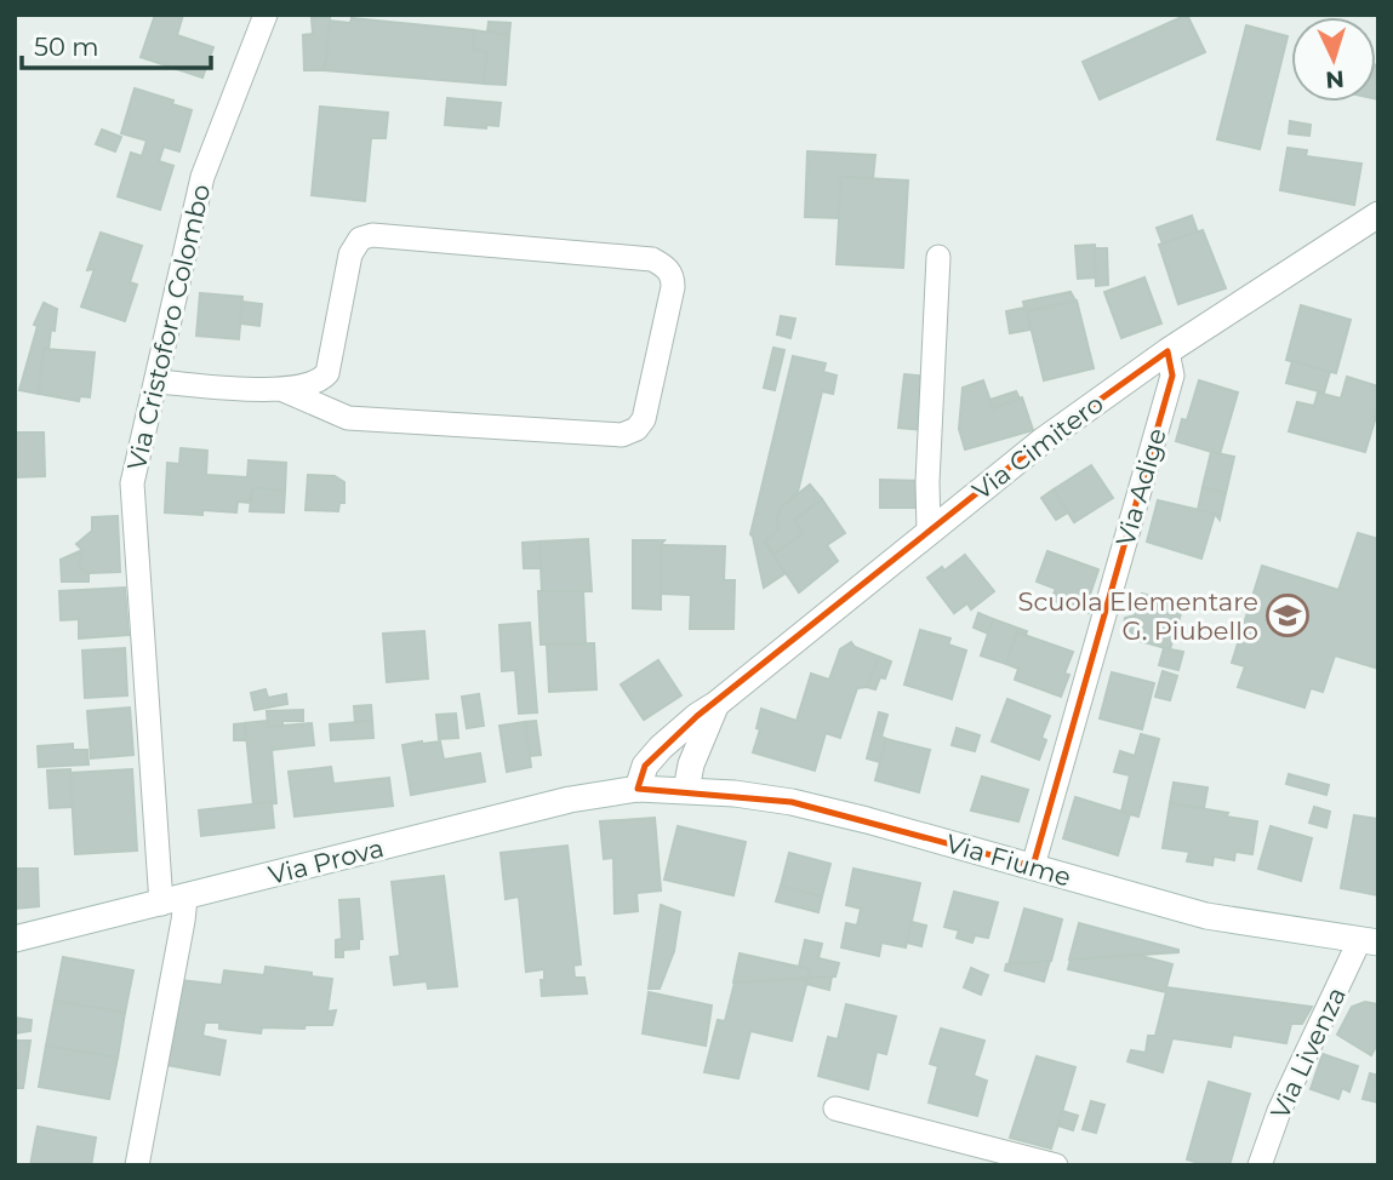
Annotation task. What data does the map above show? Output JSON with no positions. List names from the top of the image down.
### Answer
{
  "streets": {
    "main road": ["Via Cimitero", "Via Fiume", "Via Prova"],
    "street": ["Via Cristoforo Colombo", "Via Adige", "Via Livenza"]
  },
  "crossings": [
    ["Via Cristoforo Colombo", "Via Prova"],
    ["Via Cimitero", "Via Adige"],
    ["Via Cimitero", "Via Fiume"],
    ["Via Cimitero", "Via Prova"],
    ["Via Adige", "Via Fiume"],
    ["Via Fiume", "Via Prova"],
    ["Via Fiume", "Via Livenza"]
  ],
  "places": {
    "school or university": ["Scuola Elementare G. Piubello"]
  },
  "scale_bar": "50 m",
  "north": "bottom"
}
